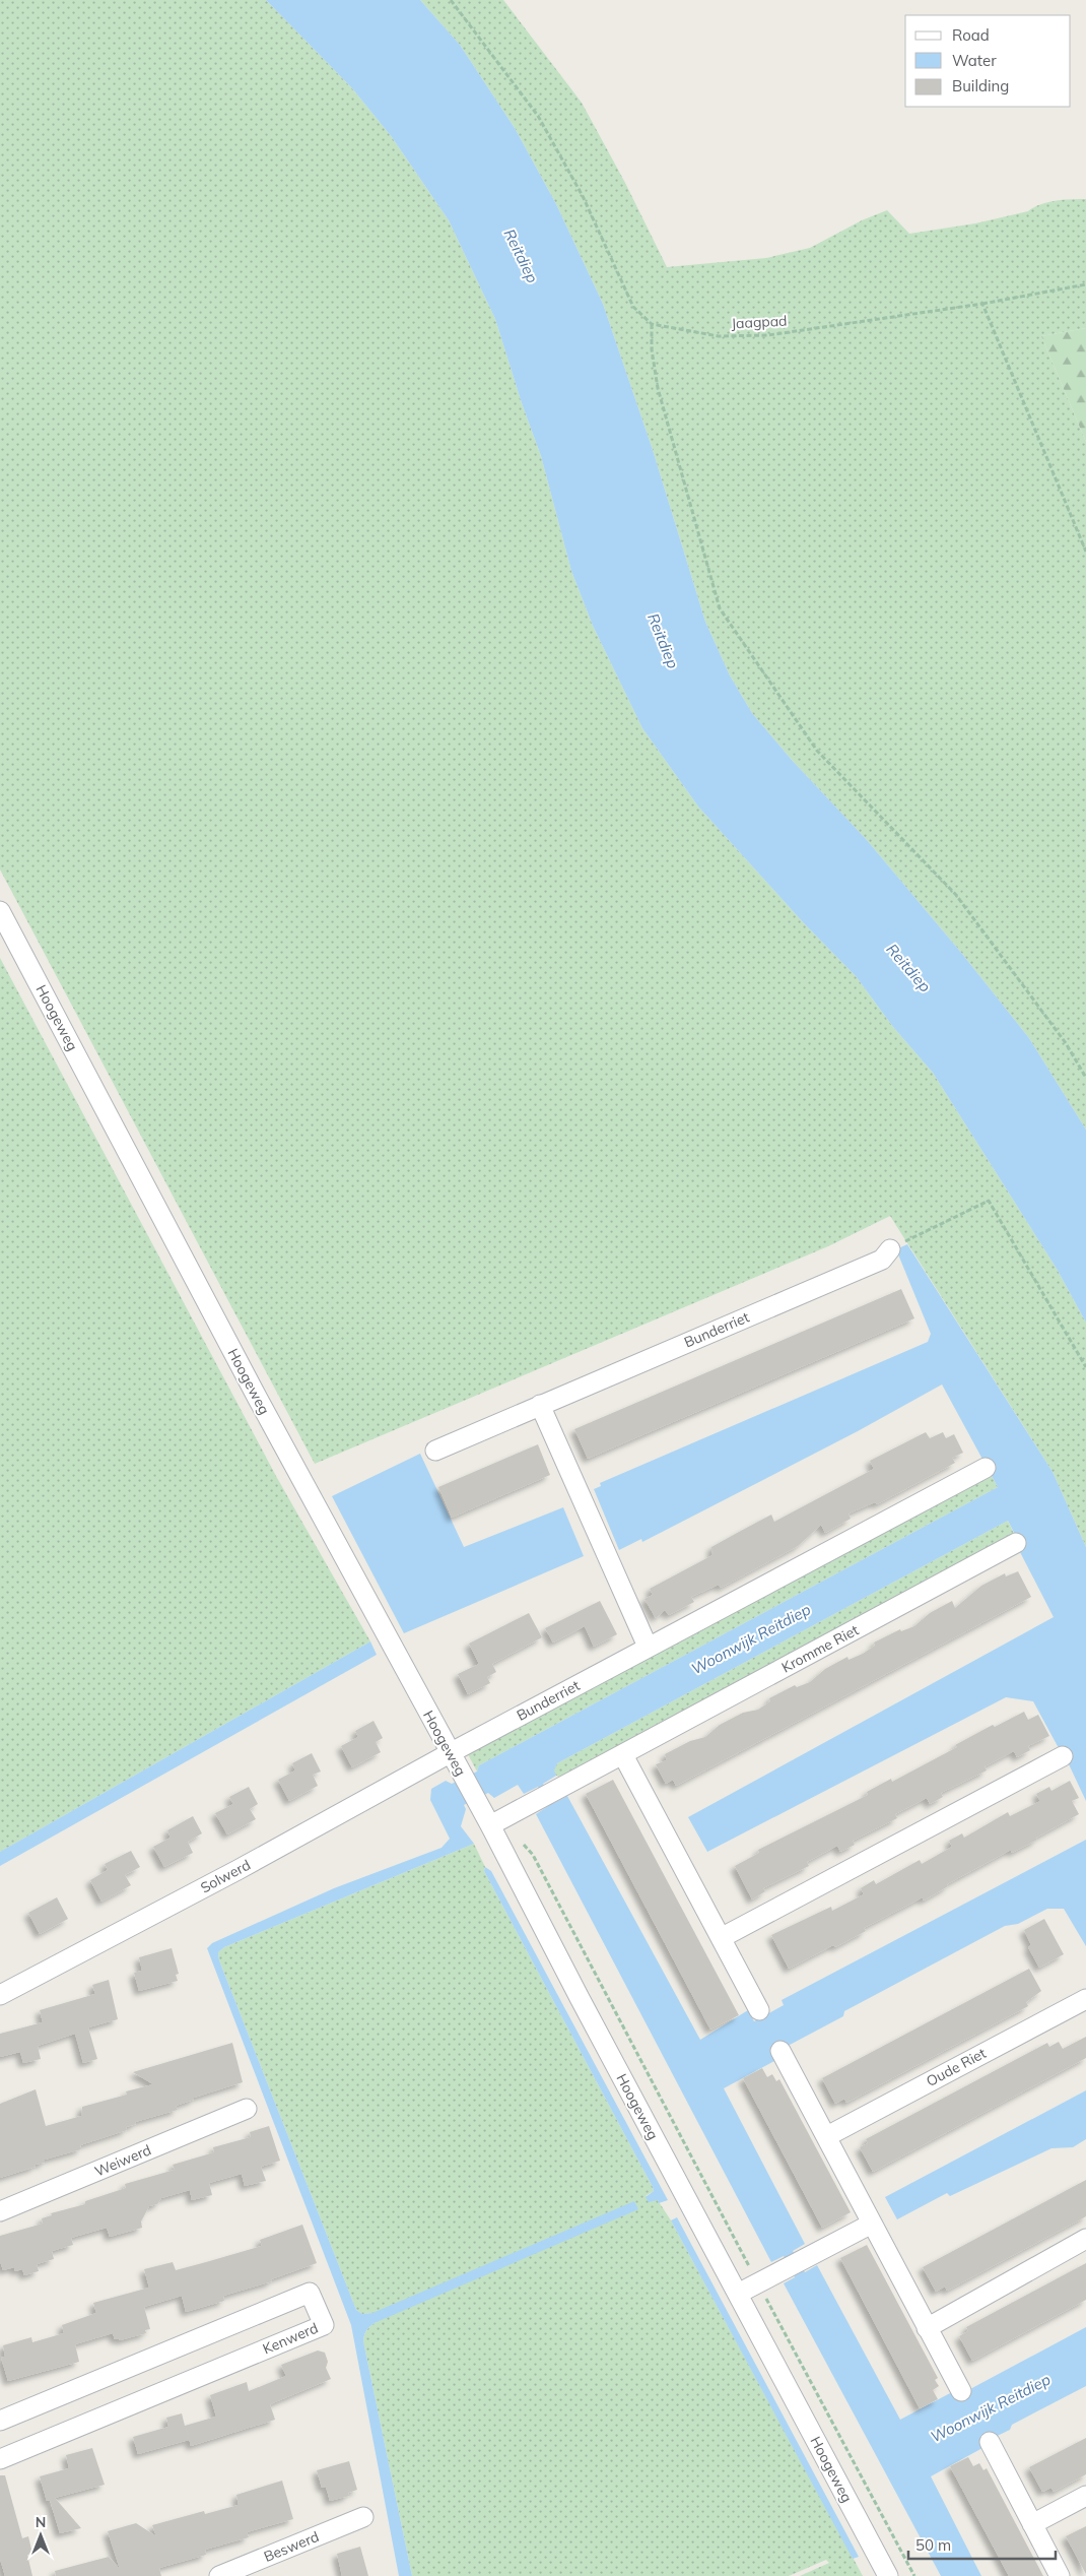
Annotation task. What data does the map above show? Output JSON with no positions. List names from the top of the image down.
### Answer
{
  "streets": {
    "street": [
      "Hoogeweg",
      "Bunderriet",
      "Kromme Riet",
      "Solwerd",
      "Oude Riet",
      "Weiwerd",
      "Kenwerd",
      "Beswerd"
    ],
    "path": ["Jaagpad"]
  },
  "crossings": [
    ["Hoogeweg", "Bunderriet"],
    ["Hoogeweg", "Kromme Riet"],
    ["Hoogeweg", "Solwerd"],
    ["Bunderriet", "Solwerd"]
  ],
  "water": ["Reitdiep", "Woonwijk Reitdiep"],
  "legend": ["Road", "Water", "Building"],
  "scale_bar": "50 m",
  "north": "top"
}
